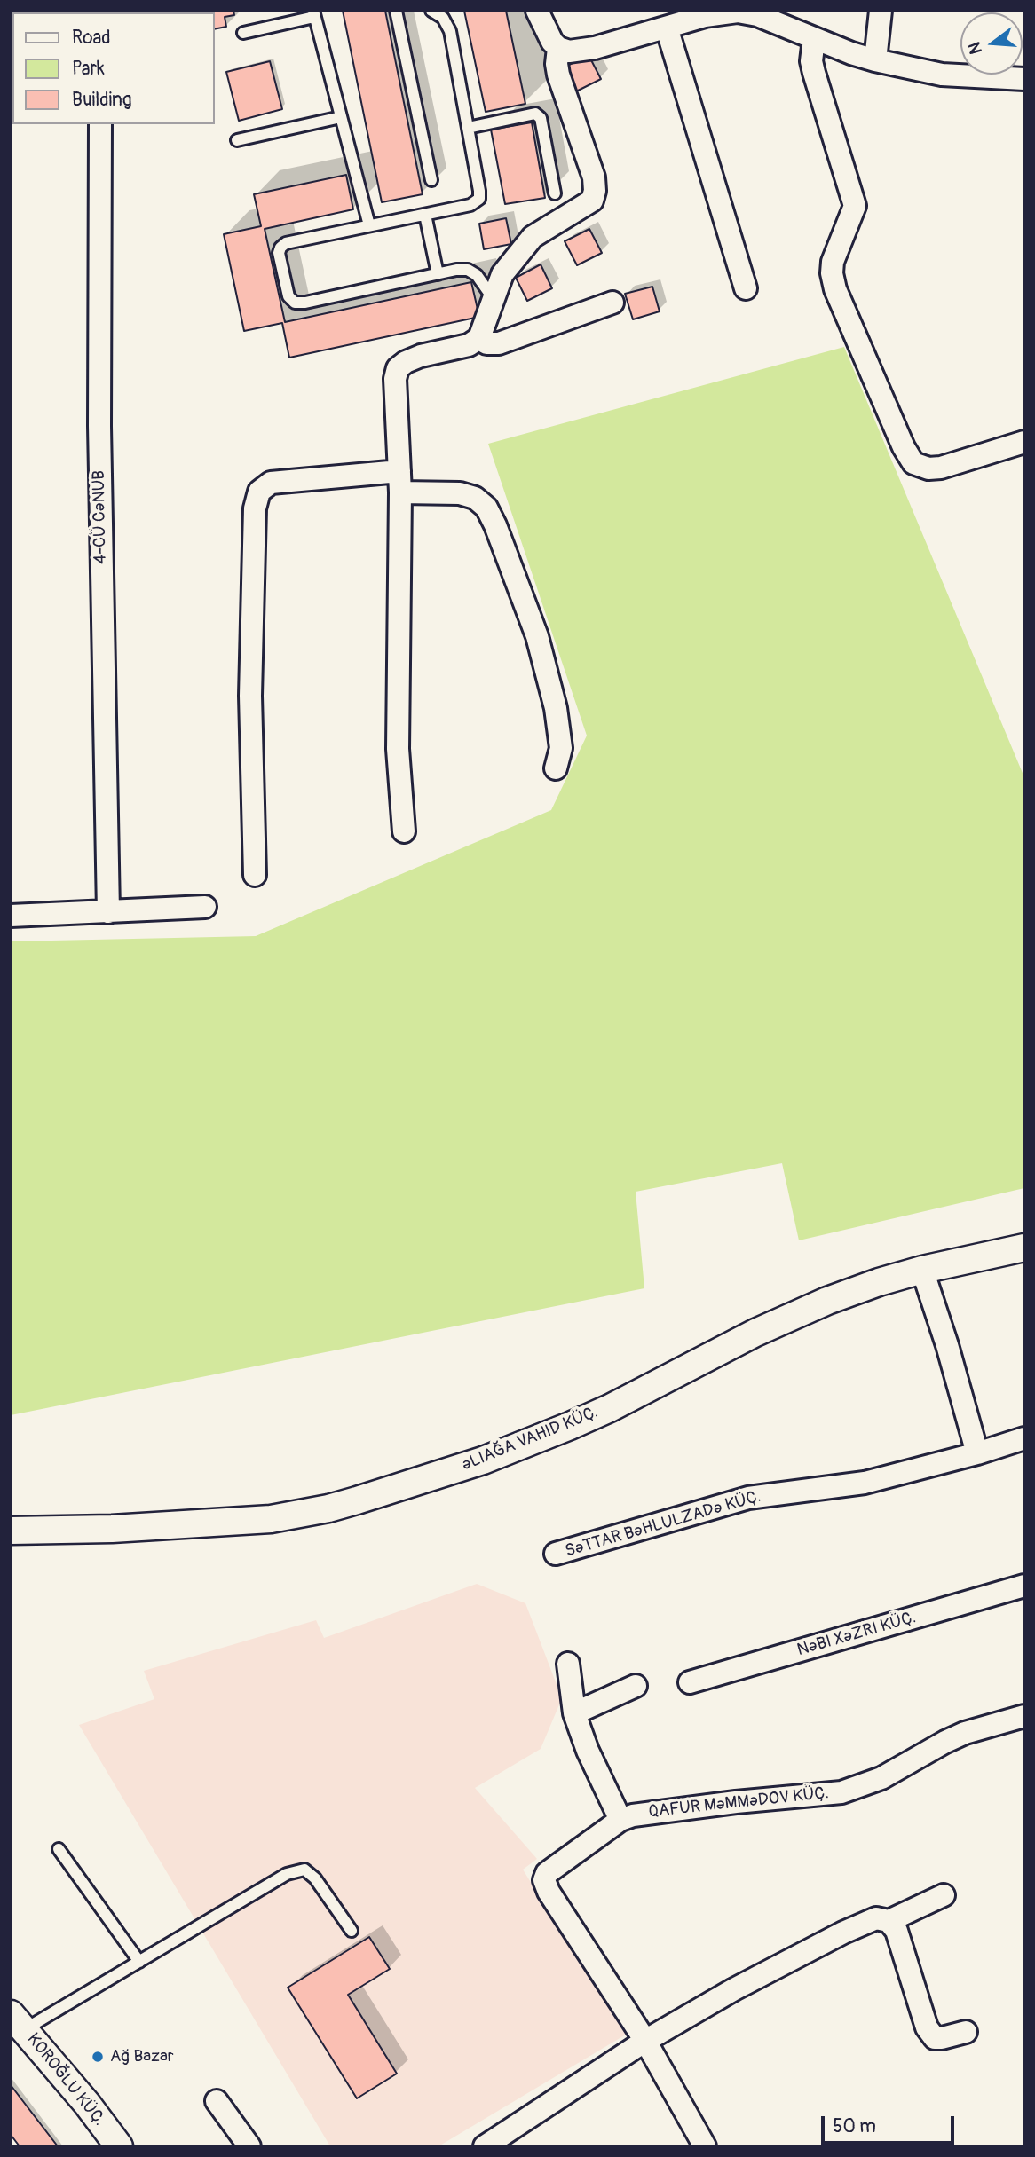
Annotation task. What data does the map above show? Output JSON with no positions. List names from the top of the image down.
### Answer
{
  "streets": {
    "street": [
      "4-CÜ CƏNUB",
      "ƏLIAĞA VAHID KÜÇ.",
      "SƏTTAR BƏHLULZADƏ KÜÇ.",
      "NƏBI XƏZRI KÜÇ.",
      "QAFUR MƏMMƏDOV KÜÇ.",
      "KOROĞLU KÜÇ."
    ]
  },
  "places": ["Ağ Bazar"],
  "legend": ["Road", "Park", "Building"],
  "scale_bar": "50 m",
  "north": "left"
}
